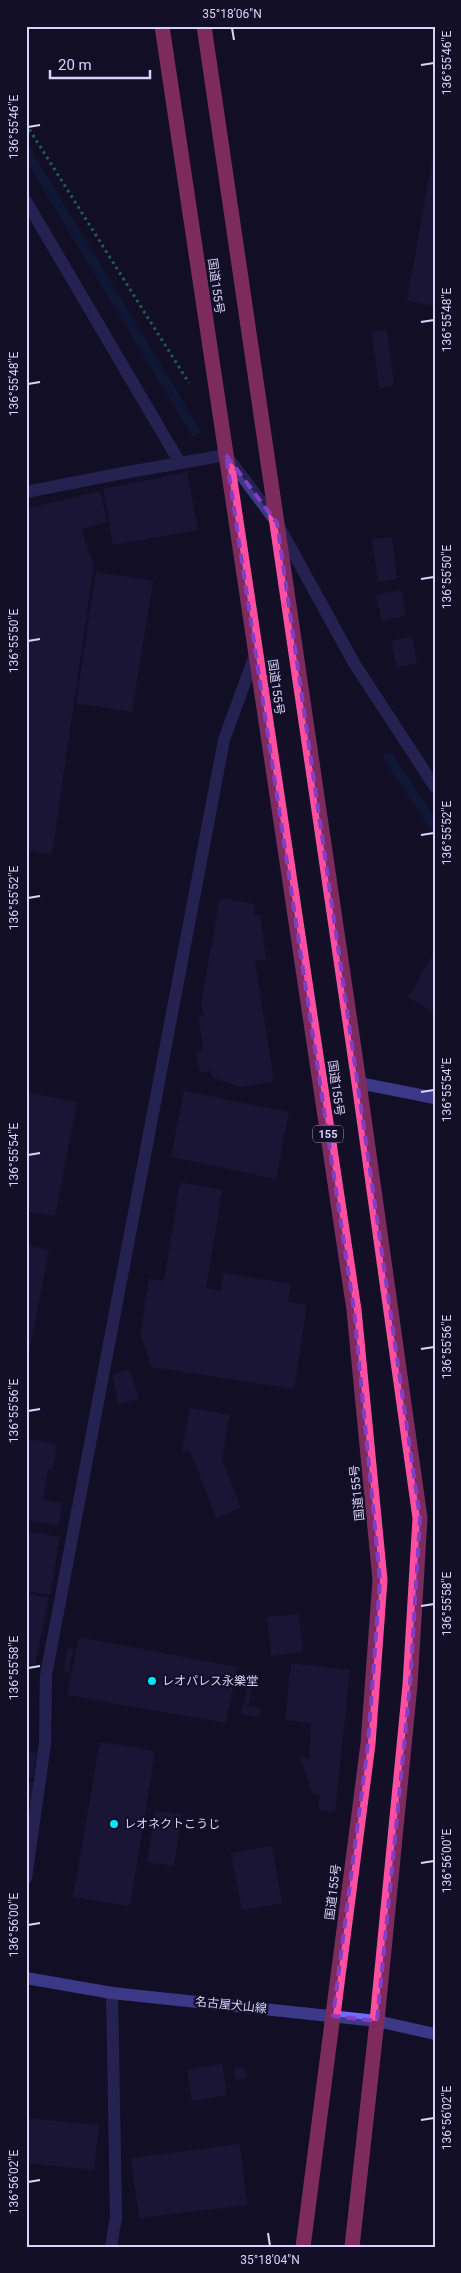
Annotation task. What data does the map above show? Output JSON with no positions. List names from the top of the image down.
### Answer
{
  "streets": {
    "highway": ["国道155号", "155"],
    "main road": ["名古屋犬山線"]
  },
  "crossings": [
    ["国道155号", "名古屋犬山線"]
  ],
  "places": ["レオパレス永樂堂", "レオネクトこうじ"],
  "scale_bar": "20 m",
  "coordinates": [
    "35°18'06\"N",
    "136°55'46\"E",
    "136°55'48\"E",
    "136°55'50\"E",
    "136°55'52\"E",
    "136°55'54\"E",
    "136°55'56\"E",
    "136°55'58\"E",
    "136°56'00\"E",
    "136°56'02\"E",
    "35°18'04\"N"
  ]
}
